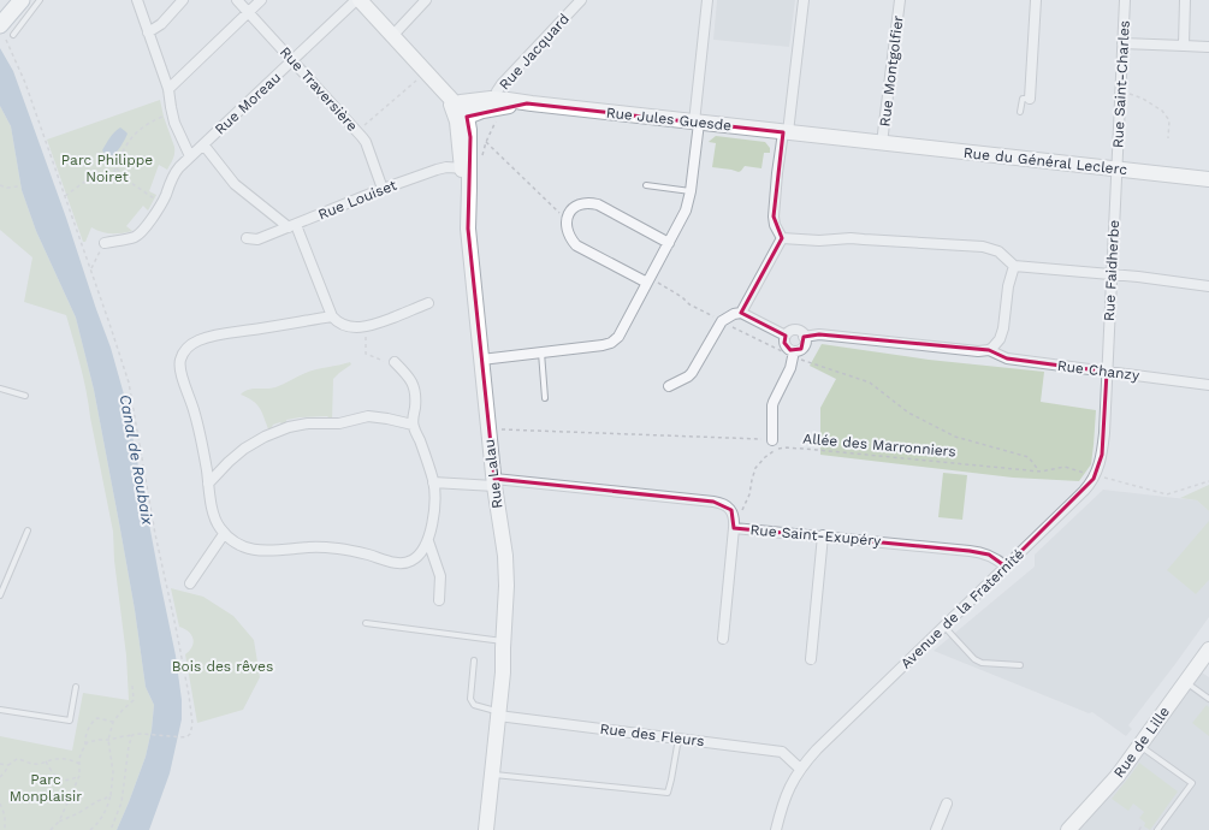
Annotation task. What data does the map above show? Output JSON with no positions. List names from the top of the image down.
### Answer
{
  "streets": {
    "street": [
      "Rue Jacquard",
      "Rue Montgolfier",
      "Rue Saint-Charles",
      "Rue Traversière",
      "Rue Moreau",
      "Rue Jules Guesde",
      "Rue du Général Leclerc",
      "Rue Louiset",
      "Rue Faidherbe",
      "Rue Chanzy",
      "Rue Lalau",
      "Rue Saint-Exupéry",
      "Avenue de la Fraternité",
      "Rue des Fleurs",
      "Rue de Lille"
    ],
    "path": ["Allée des Marronniers"]
  },
  "crossings": [
    ["Rue Jacquard", "Rue Jules Guesde"],
    ["Rue Montgolfier", "Rue Jules Guesde"],
    ["Rue Montgolfier", "Rue du Général Leclerc"],
    ["Rue Saint-Charles", "Rue du Général Leclerc"],
    ["Rue Saint-Charles", "Rue Faidherbe"],
    ["Rue Traversière", "Rue Moreau"],
    ["Rue Traversière", "Rue Louiset"],
    ["Rue Jules Guesde", "Rue du Général Leclerc"],
    ["Rue du Général Leclerc", "Rue Faidherbe"],
    ["Rue Louiset", "Rue Lalau"],
    ["Rue Faidherbe", "Rue Chanzy"],
    ["Rue Faidherbe", "Avenue de la Fraternité"],
    ["Rue Chanzy", "Avenue de la Fraternité"],
    ["Allée des Marronniers", "Rue Saint-Exupéry"],
    ["Allée des Marronniers", "Avenue de la Fraternité"],
    ["Rue Lalau", "Rue Saint-Exupéry"],
    ["Rue Lalau", "Rue des Fleurs"],
    ["Rue Saint-Exupéry", "Avenue de la Fraternité"],
    ["Avenue de la Fraternité", "Rue des Fleurs"]
  ],
  "water": ["Canal de Roubaix"],
  "parks": ["Parc Philippe Noiret", "Bois des rêves", "Parc Monplaisir"]
}
